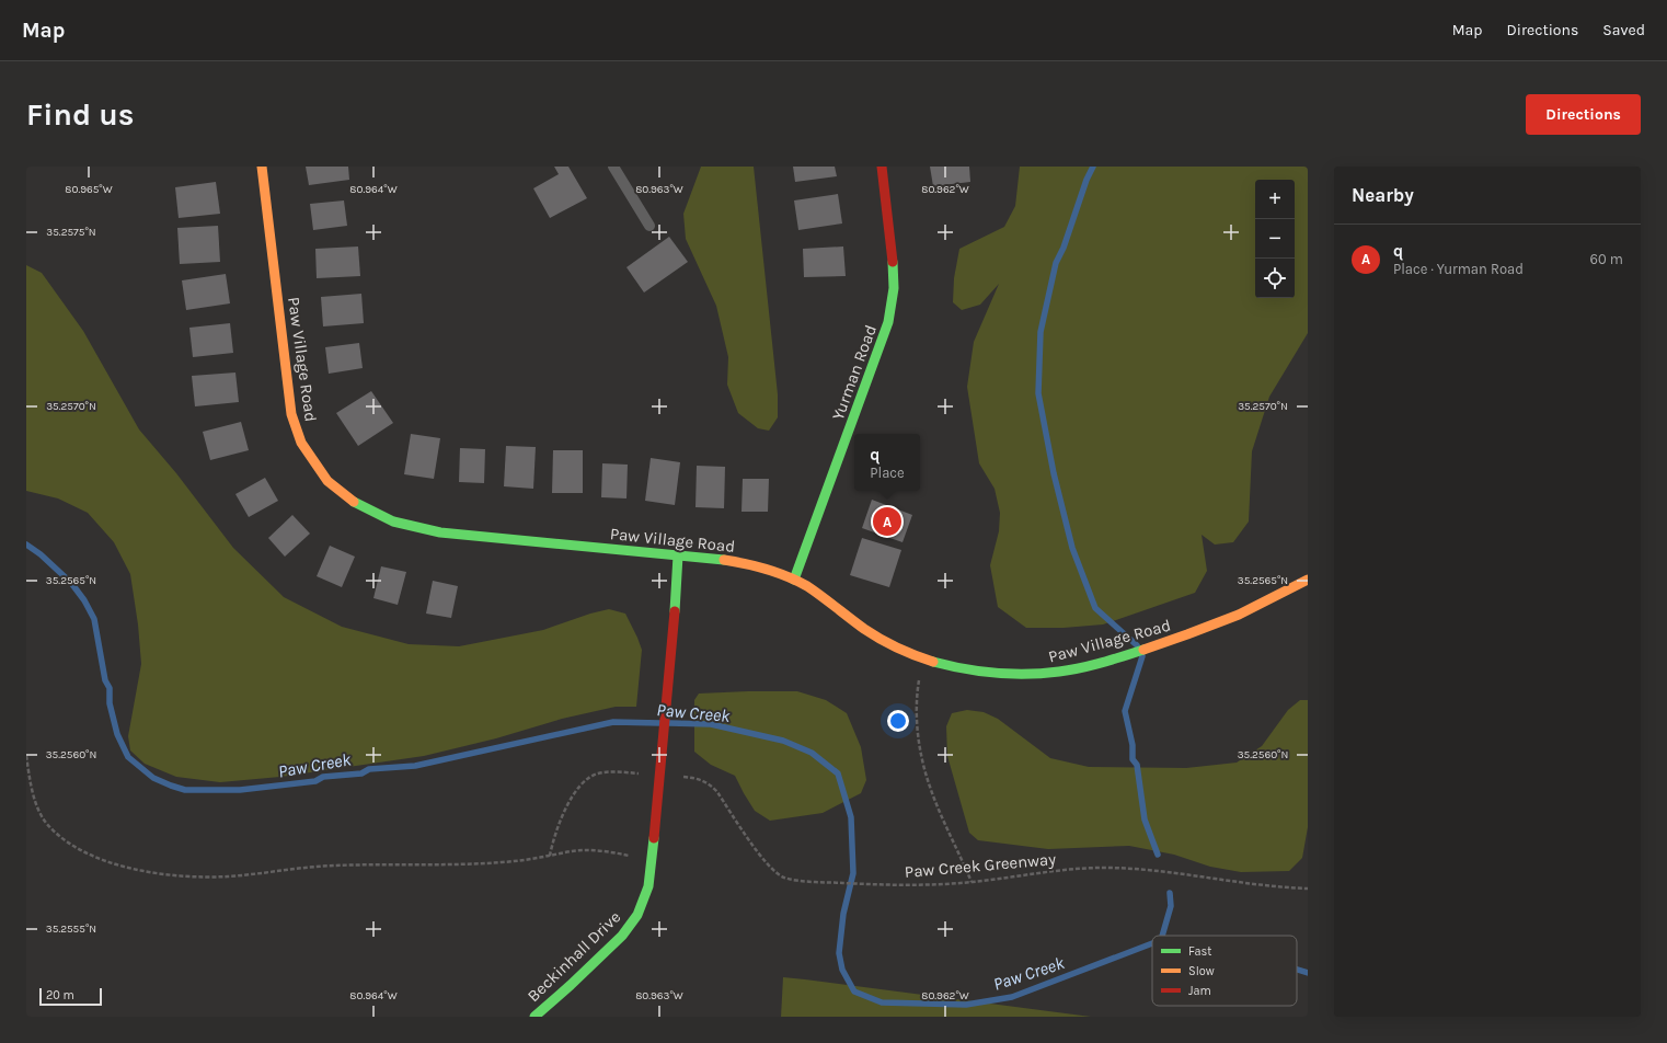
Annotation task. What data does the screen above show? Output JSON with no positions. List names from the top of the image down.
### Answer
{
  "streets": {
    "street": ["Paw Village Road", "Yurman Road", "Beckinhall Drive"],
    "path": ["Paw Creek Greenway"]
  },
  "crossings": [
    ["Paw Village Road", "Yurman Road"],
    ["Paw Village Road", "Beckinhall Drive"]
  ],
  "water": ["Paw Creek"],
  "legend": ["Fast", "Slow", "Jam"],
  "scale_bar": "20 m",
  "page": {
    "header": "Map",
    "nav": ["Map", "Directions", "Saved"],
    "buttons": "Directions",
    "title": "Find us",
    "heading": "Nearby",
    "map_buttons": ["+", "−"],
    "list": [
      {
        "mark": "A",
        "name": "q",
        "note": "Place · Yurman Road",
        "value": "60 m"
      }
    ],
    "popup": ["q", "Place"],
    "pins": "A",
    "scale": "20 m"
  },
  "coordinates": [
    "80.965°W",
    "80.964°W",
    "80.963°W",
    "80.962°W",
    "35.2575°N",
    "35.2570°N",
    "35.2565°N",
    "35.2560°N",
    "35.2555°N"
  ]
}
